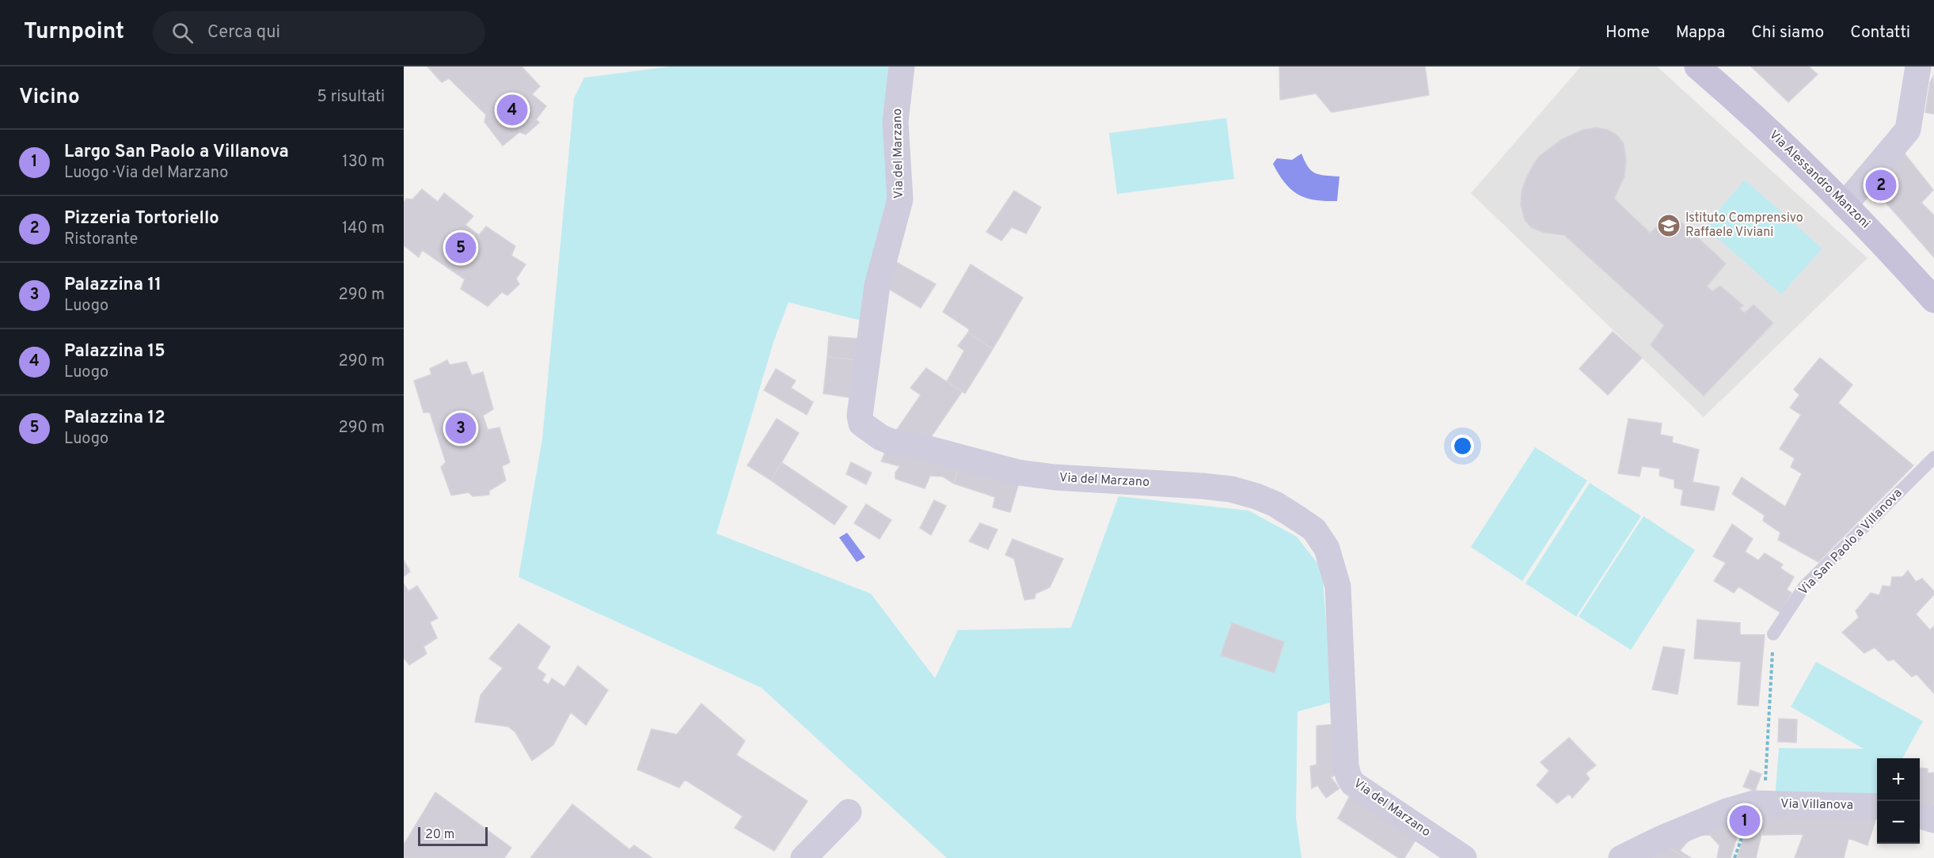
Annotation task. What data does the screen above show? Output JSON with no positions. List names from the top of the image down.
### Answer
{
  "streets": {
    "street": ["Via del Marzano", "Via Alessandro Manzoni", "Via Villanova"],
    "lane": ["Via San Paolo a Villanova"]
  },
  "places": {
    "school or university": ["Istituto Comprensivo Raffaele Viviani"]
  },
  "scale_bar": "20 m",
  "page": {
    "header": "Turnpoint",
    "search": "Cerca qui",
    "nav": [
      "Home",
      "Mappa",
      "Chi siamo",
      "Contatti"
    ],
    "heading": ["Vicino", "5 risultati"],
    "pins": [
      "4",
      "2",
      "5",
      "3",
      "1"
    ],
    "list": [
      {
        "mark": "1",
        "name": "Largo San Paolo a Villanova",
        "note": "Luogo · Via del Marzano",
        "value": "130 m"
      },
      {
        "mark": "2",
        "name": "Pizzeria Tortoriello",
        "note": "Ristorante",
        "value": "140 m"
      },
      {
        "mark": "3",
        "name": "Palazzina 11",
        "note": "Luogo",
        "value": "290 m"
      },
      {
        "mark": "4",
        "name": "Palazzina 15",
        "note": "Luogo",
        "value": "290 m"
      },
      {
        "mark": "5",
        "name": "Palazzina 12",
        "note": "Luogo",
        "value": "290 m"
      }
    ],
    "map_buttons": ["+", "−"],
    "scale": "20 m"
  }
}
